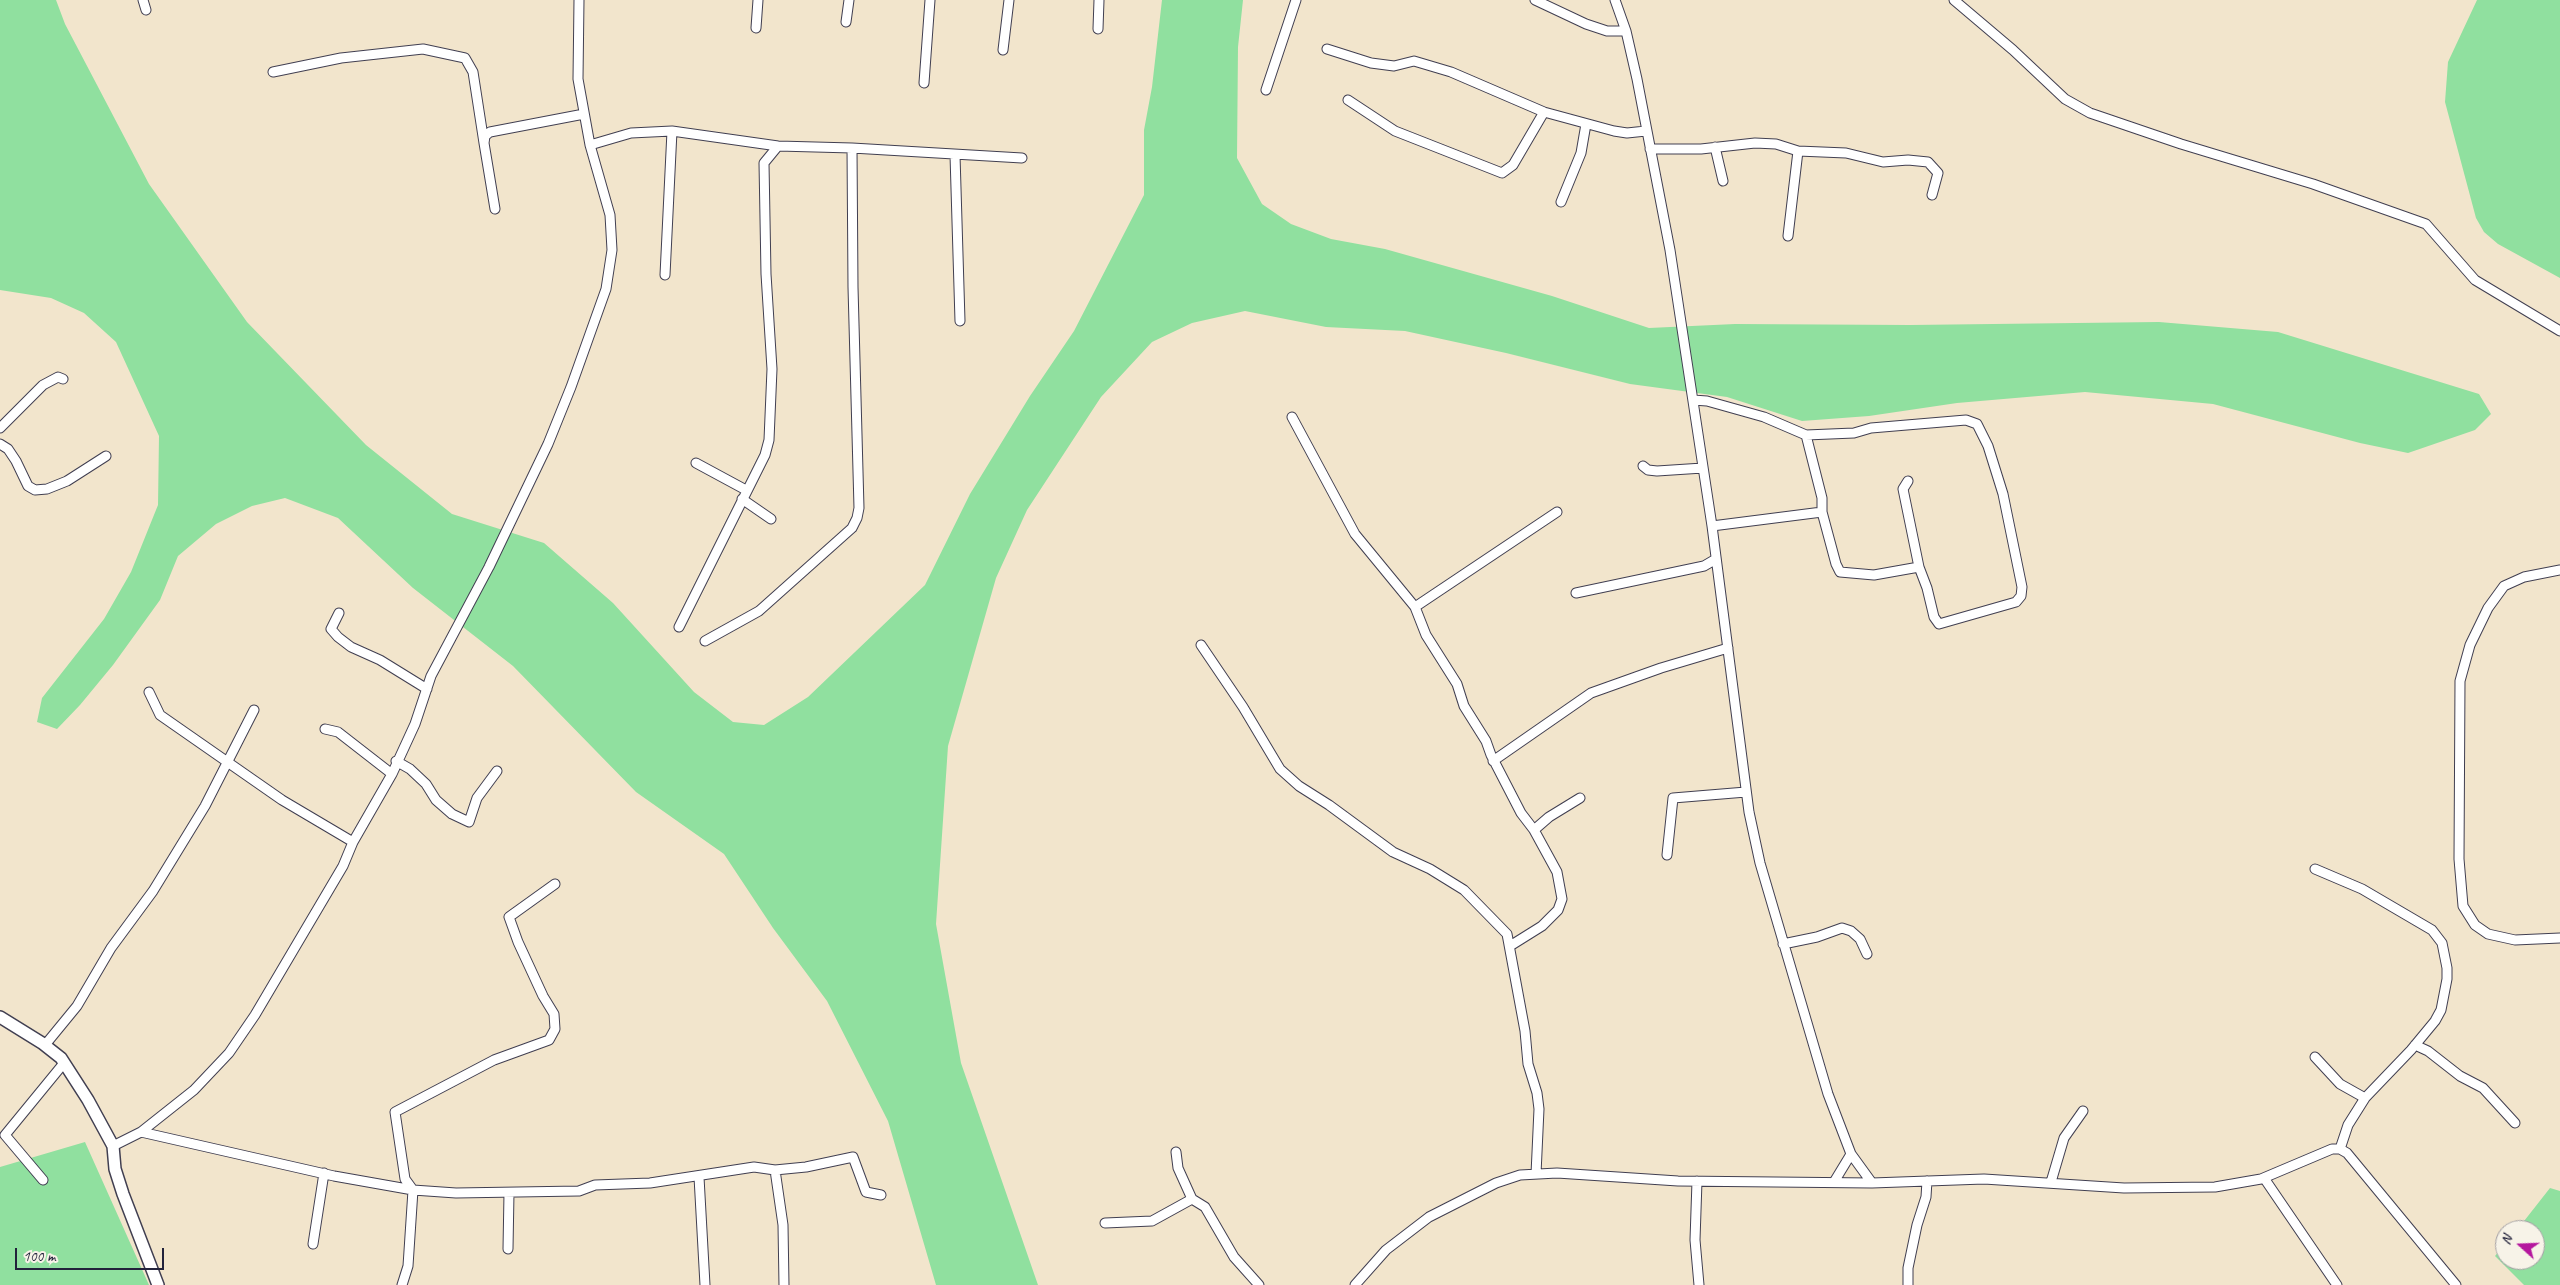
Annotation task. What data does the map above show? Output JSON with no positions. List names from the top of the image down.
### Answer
{
  "scale_bar": "100 m",
  "north": "left"
}
